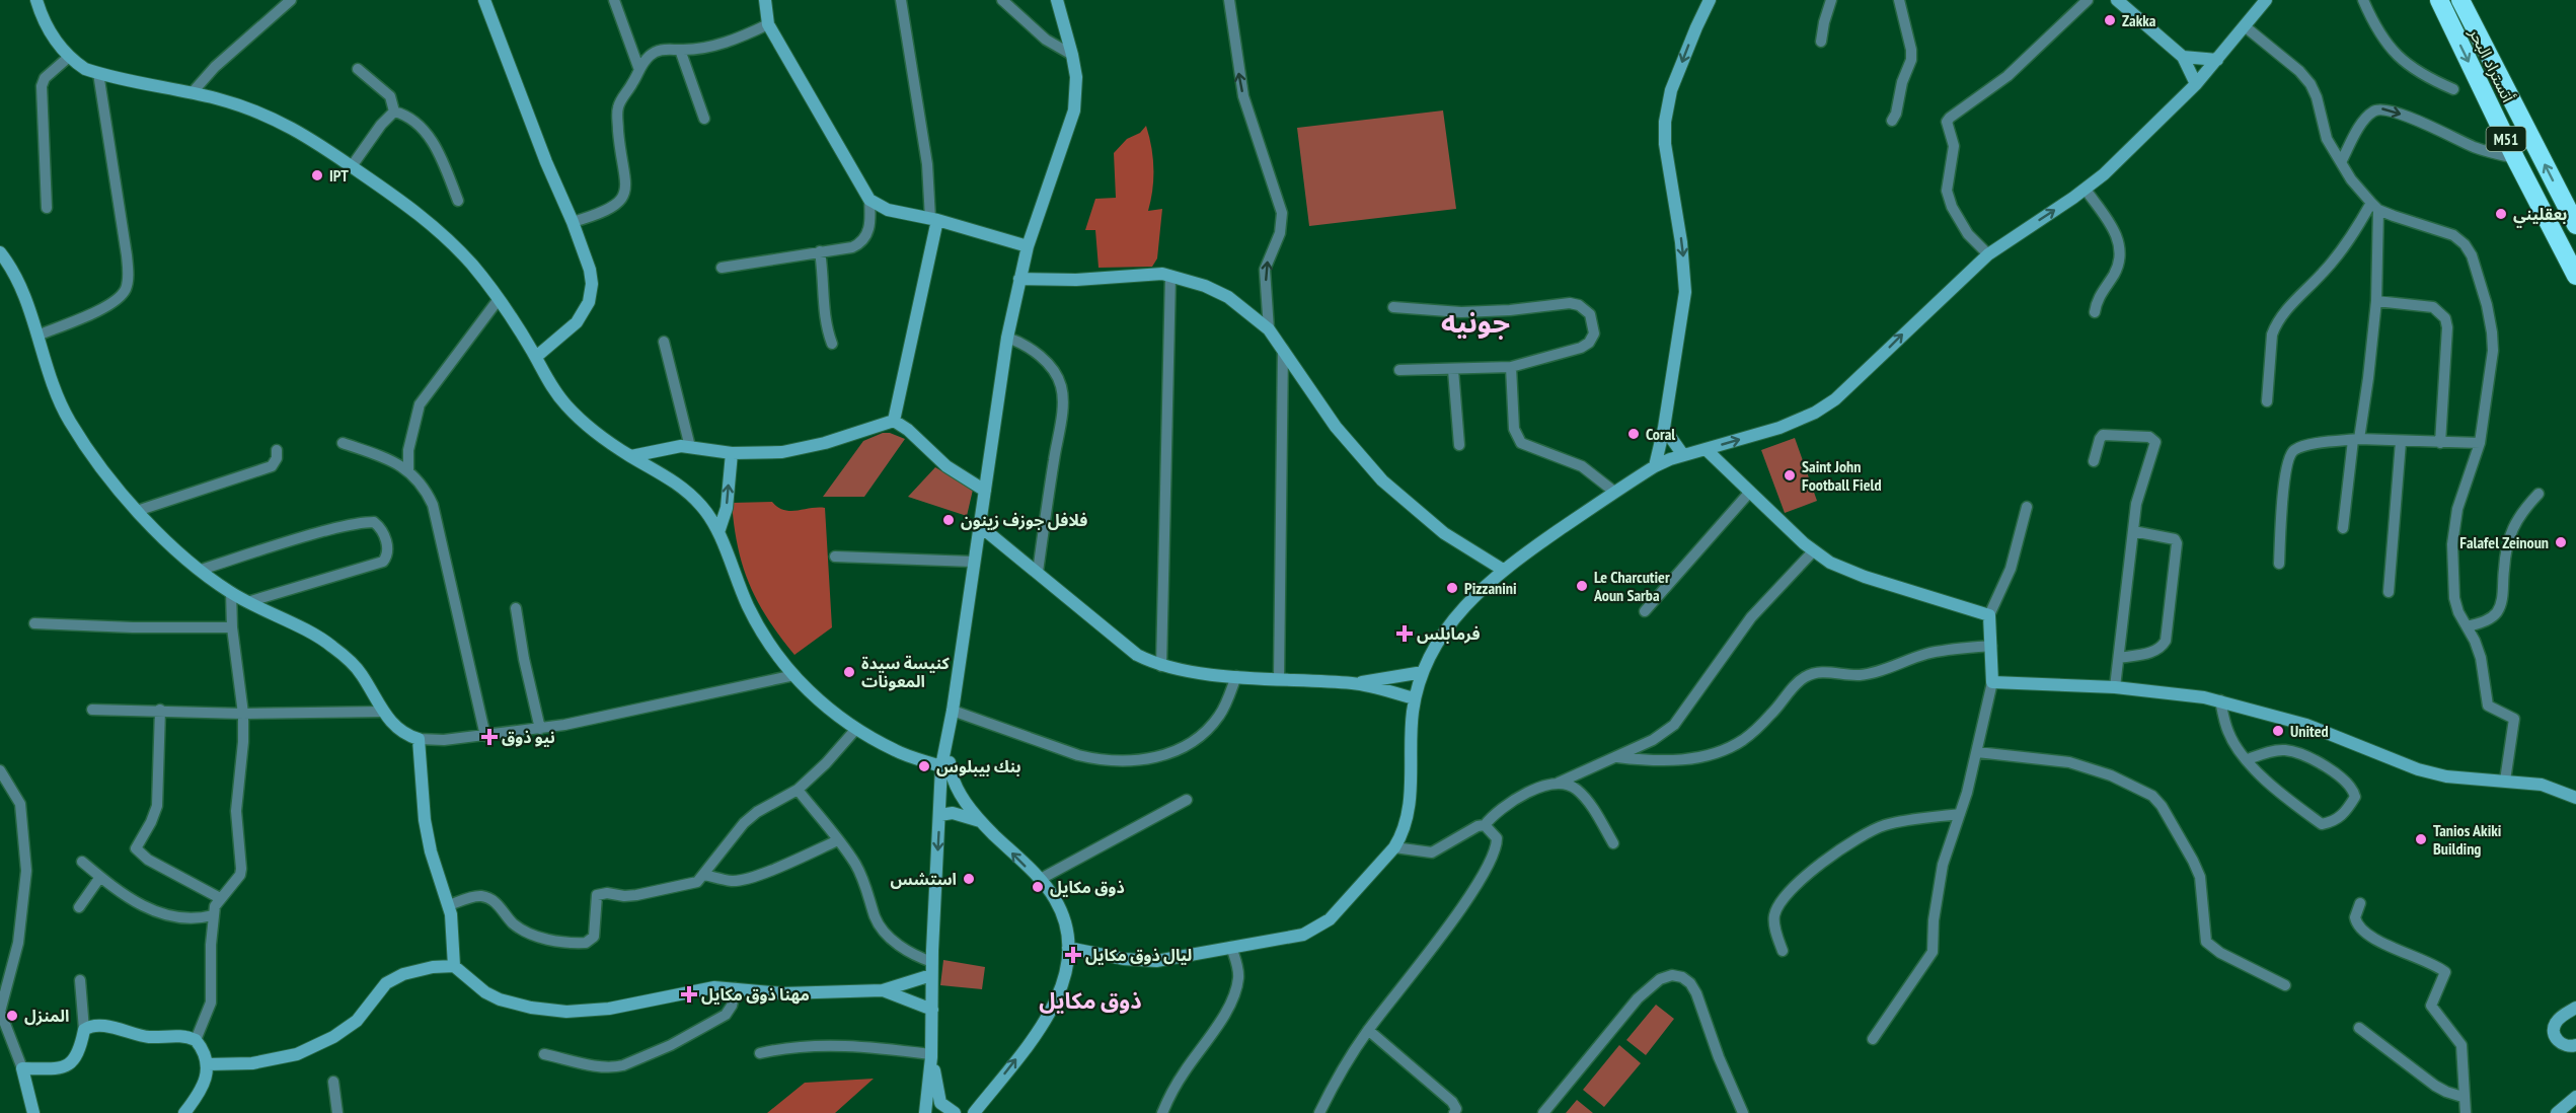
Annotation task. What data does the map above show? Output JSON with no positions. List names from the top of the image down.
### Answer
{
  "streets": {
    "highway": ["أتستراد البحر", "M51"]
  },
  "districts": ["جونيه", "ذوق مكايل"],
  "places": {
    "other": [
      "Zakka",
      "IPT",
      "بعقليني",
      "Coral",
      "Saint John Football Field",
      "فلافل جوزف زينون",
      "Falafel Zeinoun",
      "Le Charcutier Aoun Sarba",
      "Pizzanini",
      "كنيسة سيدة المعونات",
      "United",
      "بنك بيبلوس",
      "Tanios Akiki Building",
      "استشس",
      "ذوق مكايل",
      "المنزل"
    ],
    "health": [
      "فرمابلس",
      "نيو ذوق",
      "ليال ذوق مكايل",
      "مهنا ذوق مكايل"
    ]
  }
}
